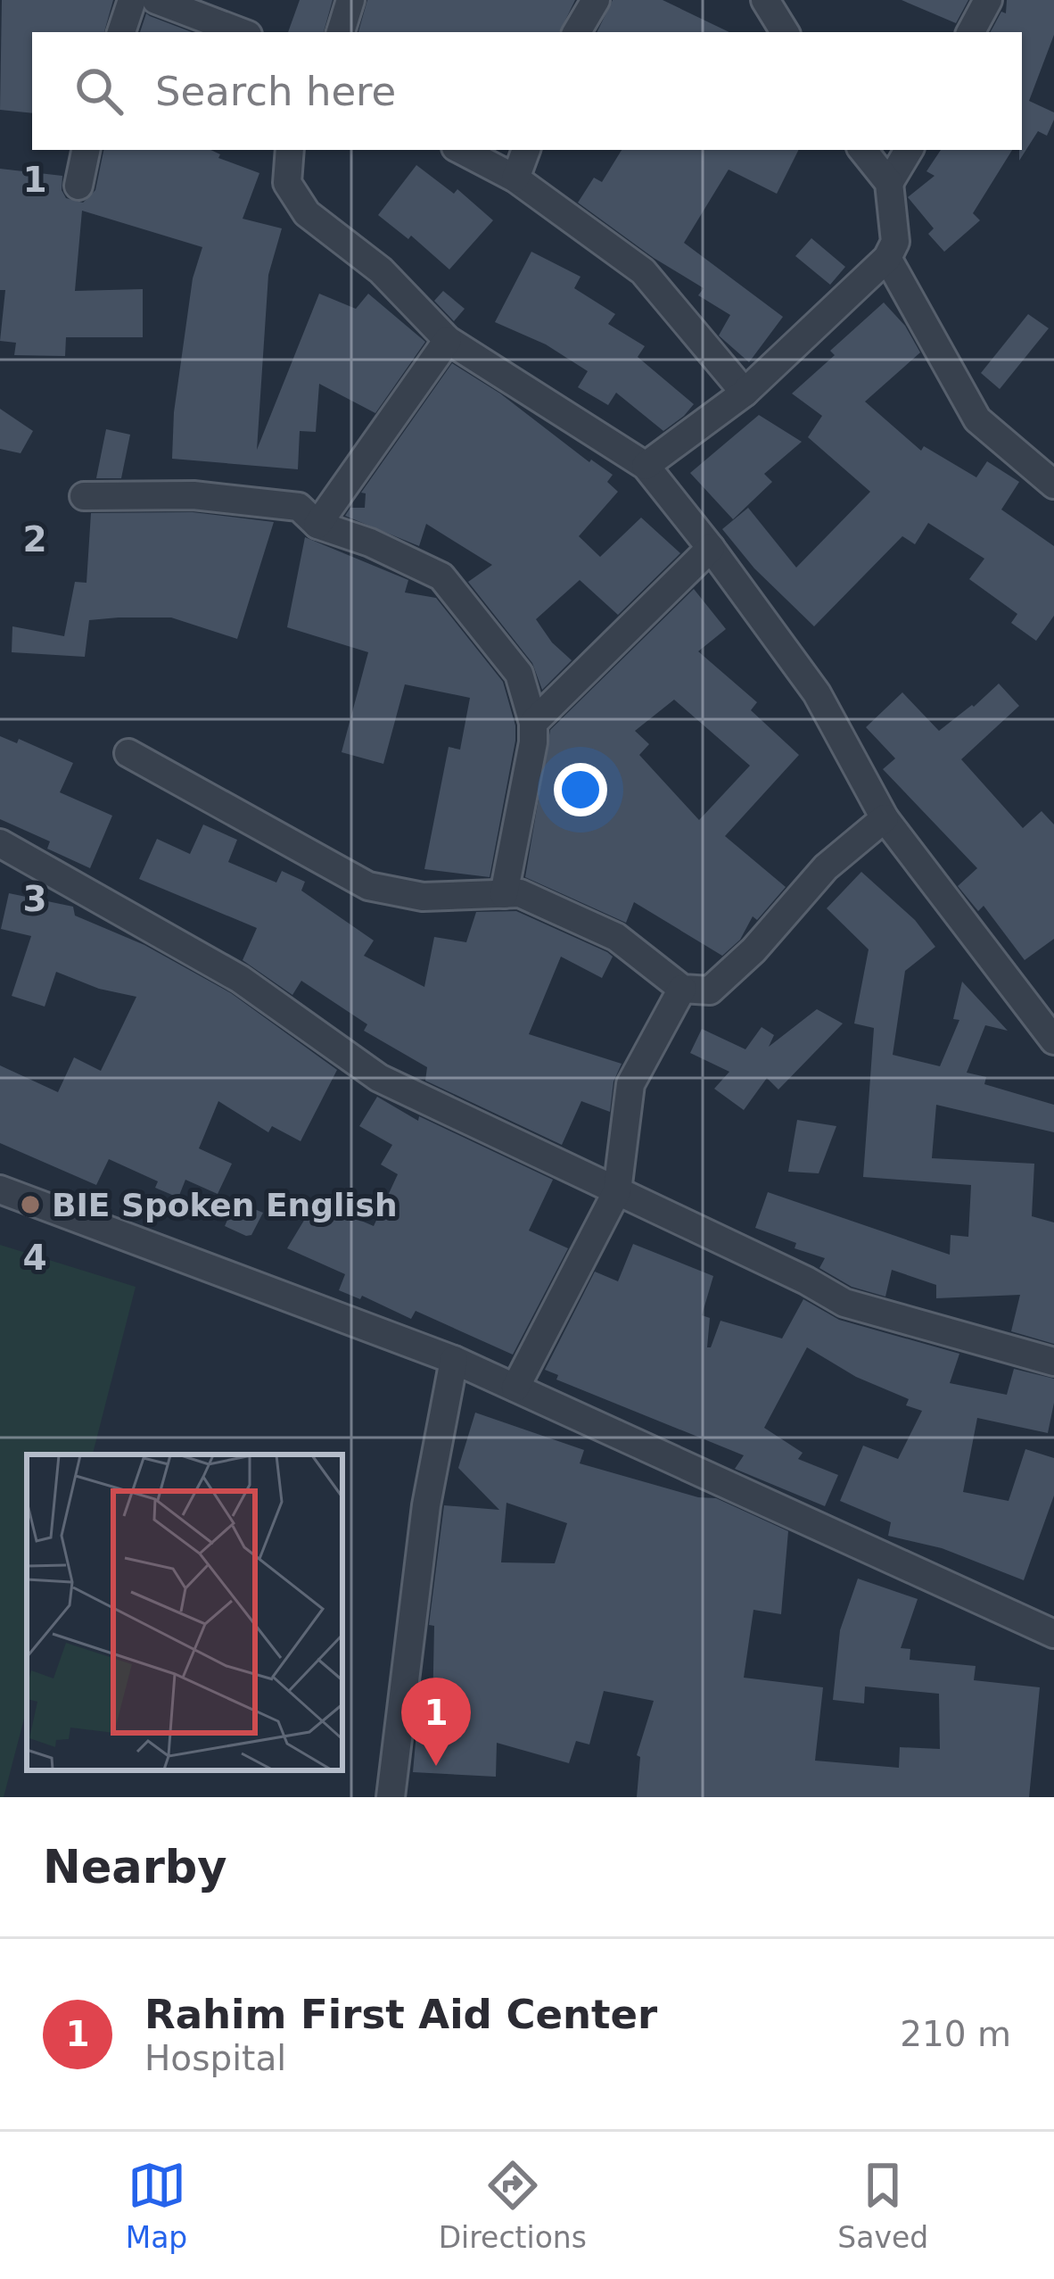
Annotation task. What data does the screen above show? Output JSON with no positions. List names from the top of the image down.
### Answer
{
  "places": ["BIE Spoken English"],
  "page": {
    "search": "Search here",
    "pins": "1",
    "heading": "Nearby",
    "list": [
      {
        "mark": "1",
        "name": "Rahim First Aid Center",
        "note": "Hospital",
        "value": "210 m"
      }
    ],
    "nav": ["Map", "Directions", "Saved"]
  },
  "grid": {
    "rows": [
      "1",
      "2",
      "3",
      "4"
    ]
  }
}
